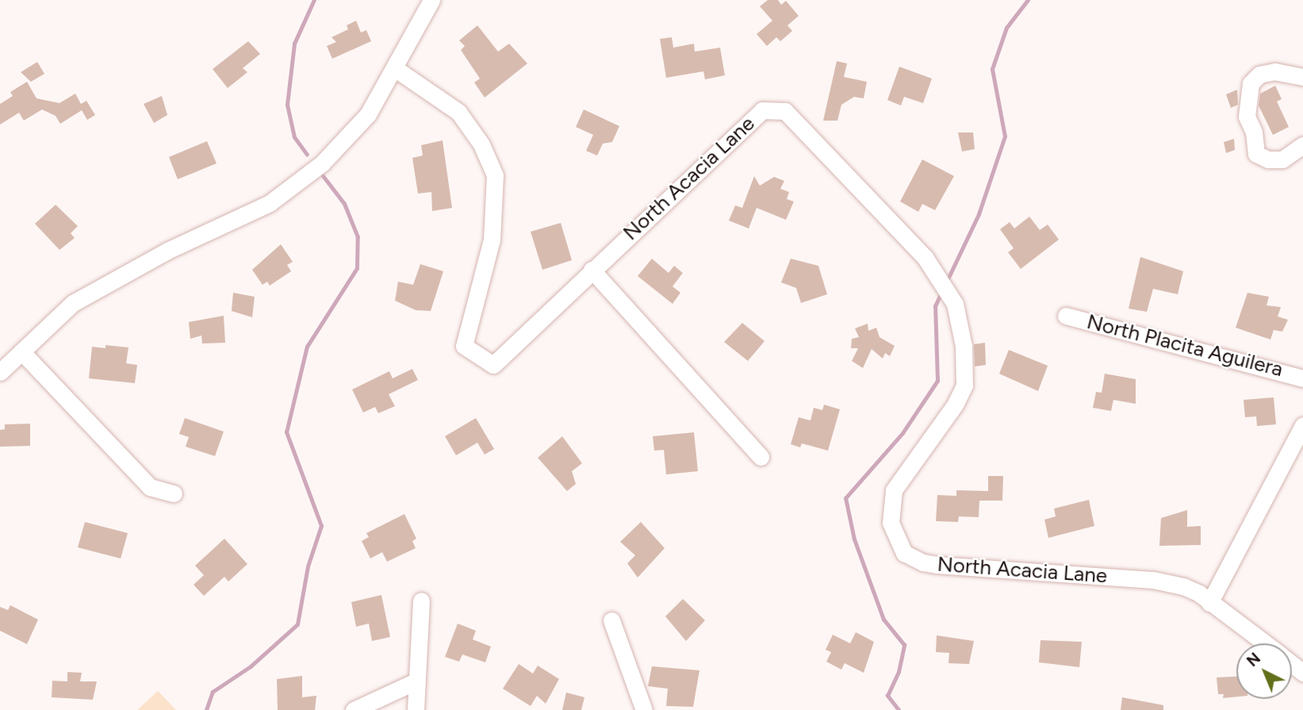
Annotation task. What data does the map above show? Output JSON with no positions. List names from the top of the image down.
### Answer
{
  "streets": {
    "street": ["North Acacia Lane", "North Placita Aguilera"]
  },
  "north": "top left"
}
